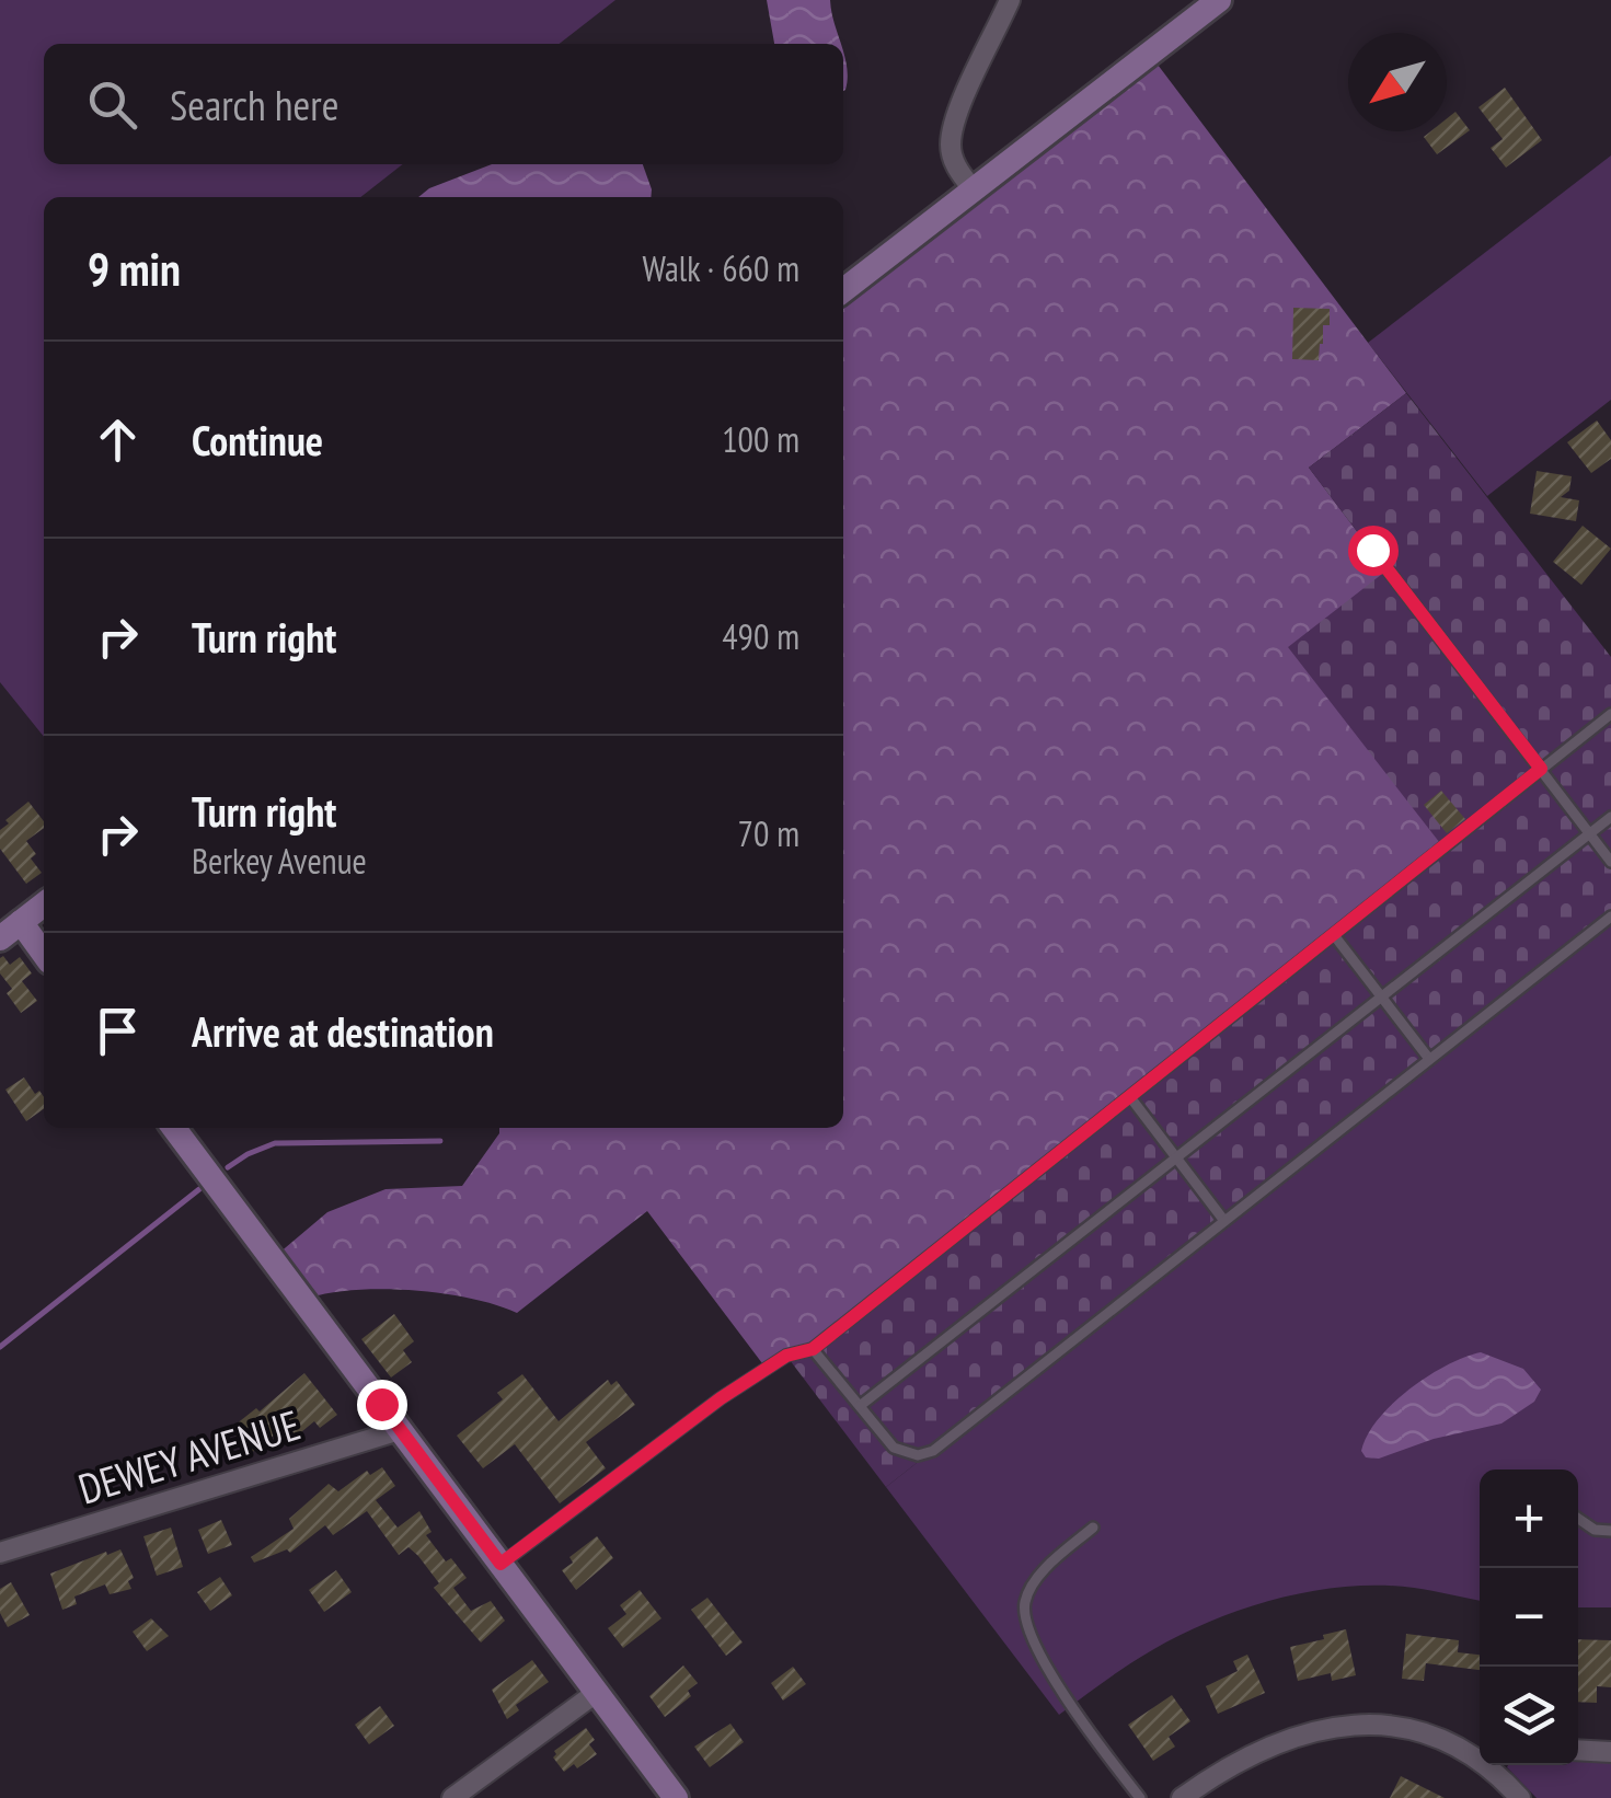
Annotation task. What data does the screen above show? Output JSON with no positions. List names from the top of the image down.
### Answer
{
  "streets": {
    "street": ["DEWEY AVENUE"]
  },
  "north": "bottom left",
  "page": {
    "search": "Search here",
    "heading": ["9 min", "Walk · 660 m"],
    "list": [
      ["Continue", "100 m"],
      ["Turn right", "490 m"],
      ["Turn right", "Berkey Avenue", "70 m"],
      "Arrive at destination"
    ],
    "map_buttons": ["+", "−"]
  }
}
